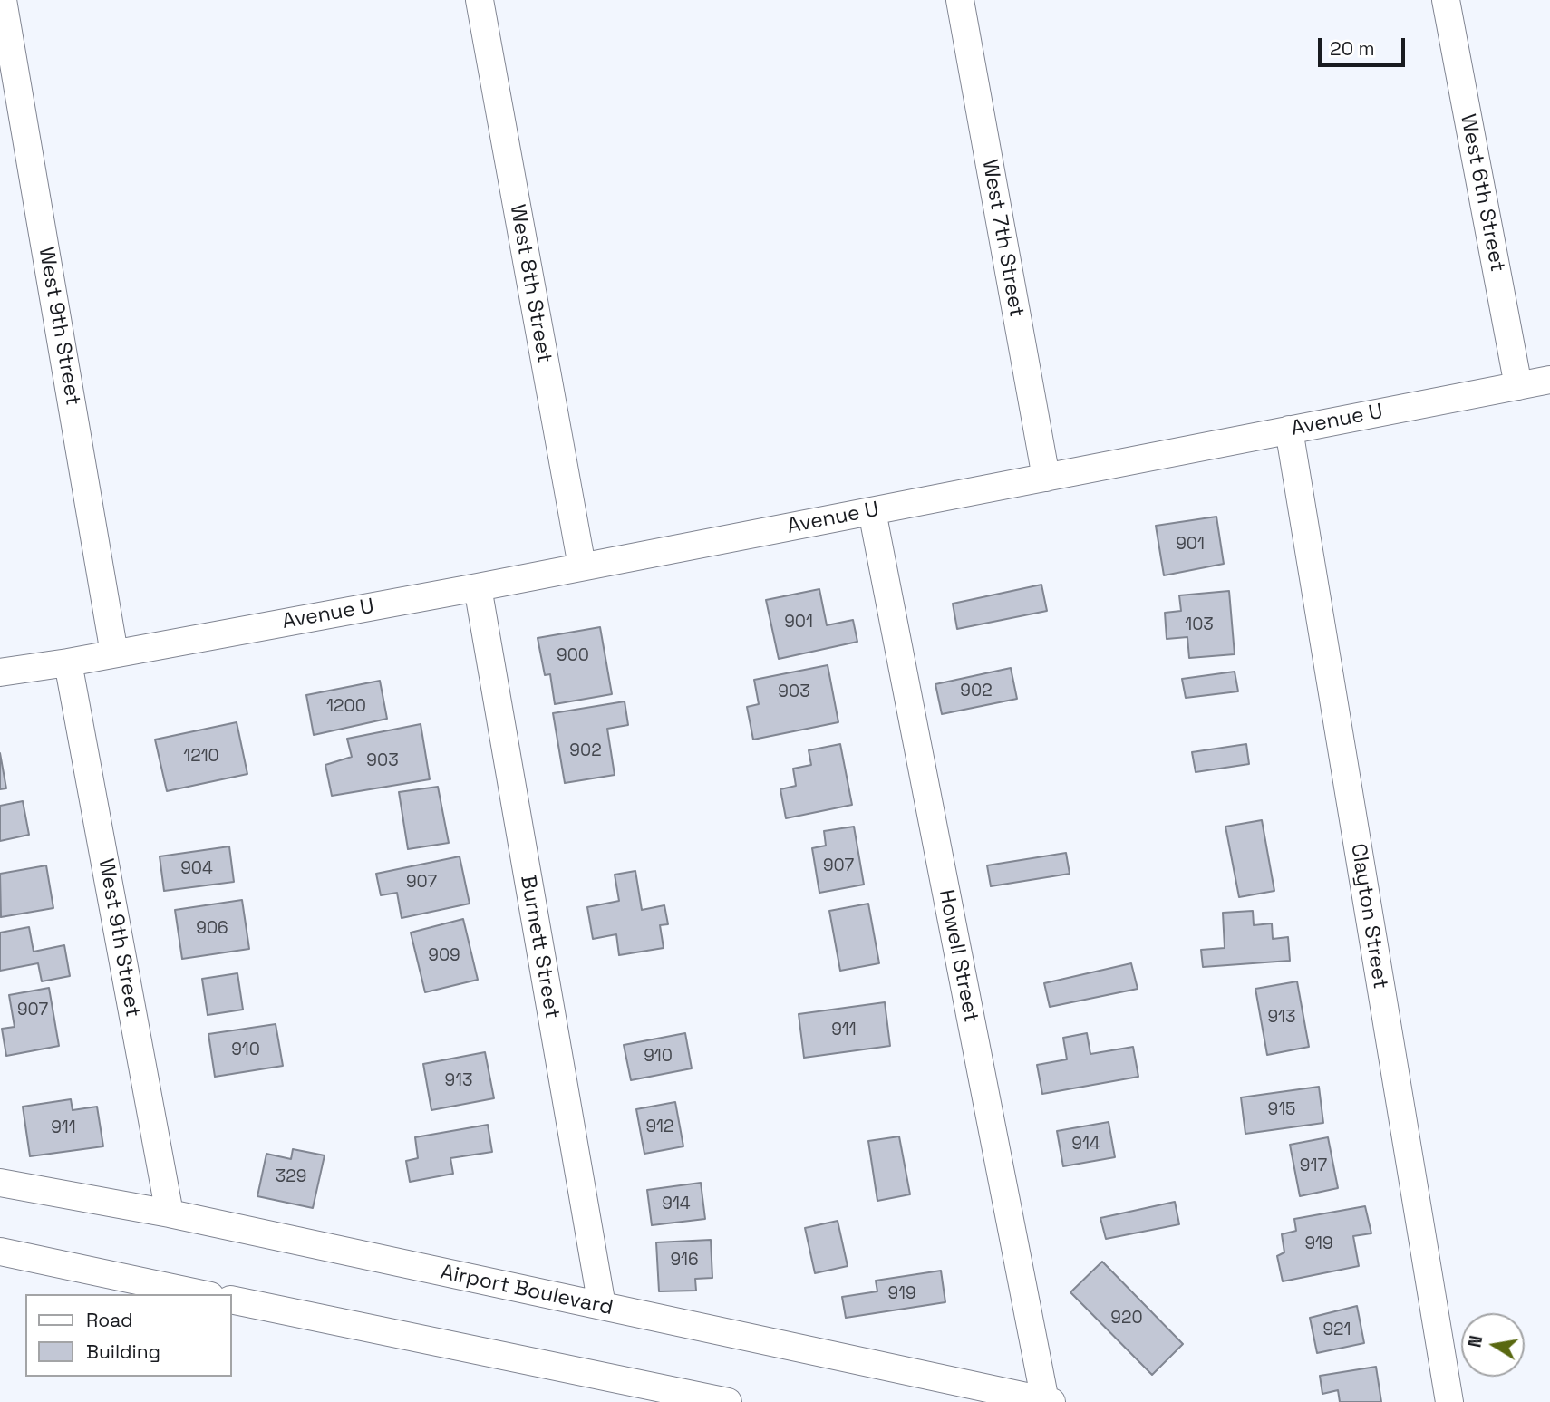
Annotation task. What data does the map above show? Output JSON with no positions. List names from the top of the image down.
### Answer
{
  "streets": {
    "street": [
      "West 6th Street",
      "West 7th Street",
      "West 8th Street",
      "West 9th Street",
      "Avenue U",
      "Clayton Street",
      "Burnett Street",
      "Howell Street",
      "Airport Boulevard"
    ]
  },
  "crossings": [
    ["West 6th Street", "Avenue U"],
    ["West 7th Street", "Avenue U"],
    ["West 8th Street", "Avenue U"],
    ["West 9th Street", "Avenue U"],
    ["West 9th Street", "Airport Boulevard"],
    ["Avenue U", "Clayton Street"],
    ["Avenue U", "Burnett Street"],
    ["Avenue U", "Howell Street"],
    ["Burnett Street", "Airport Boulevard"],
    ["Howell Street", "Airport Boulevard"]
  ],
  "house_numbers": [
    "901",
    "901",
    "103",
    "900",
    "902",
    "903",
    "1200",
    "902",
    "1210",
    "903",
    "907",
    "904",
    "907",
    "906",
    "909",
    "907",
    "913",
    "911",
    "910",
    "910",
    "913",
    "915",
    "912",
    "911",
    "914",
    "917",
    "329",
    "914",
    "919",
    "916",
    "919",
    "920",
    "921"
  ],
  "legend": ["Road", "Building"],
  "scale_bar": "20 m",
  "north": "left"
}
